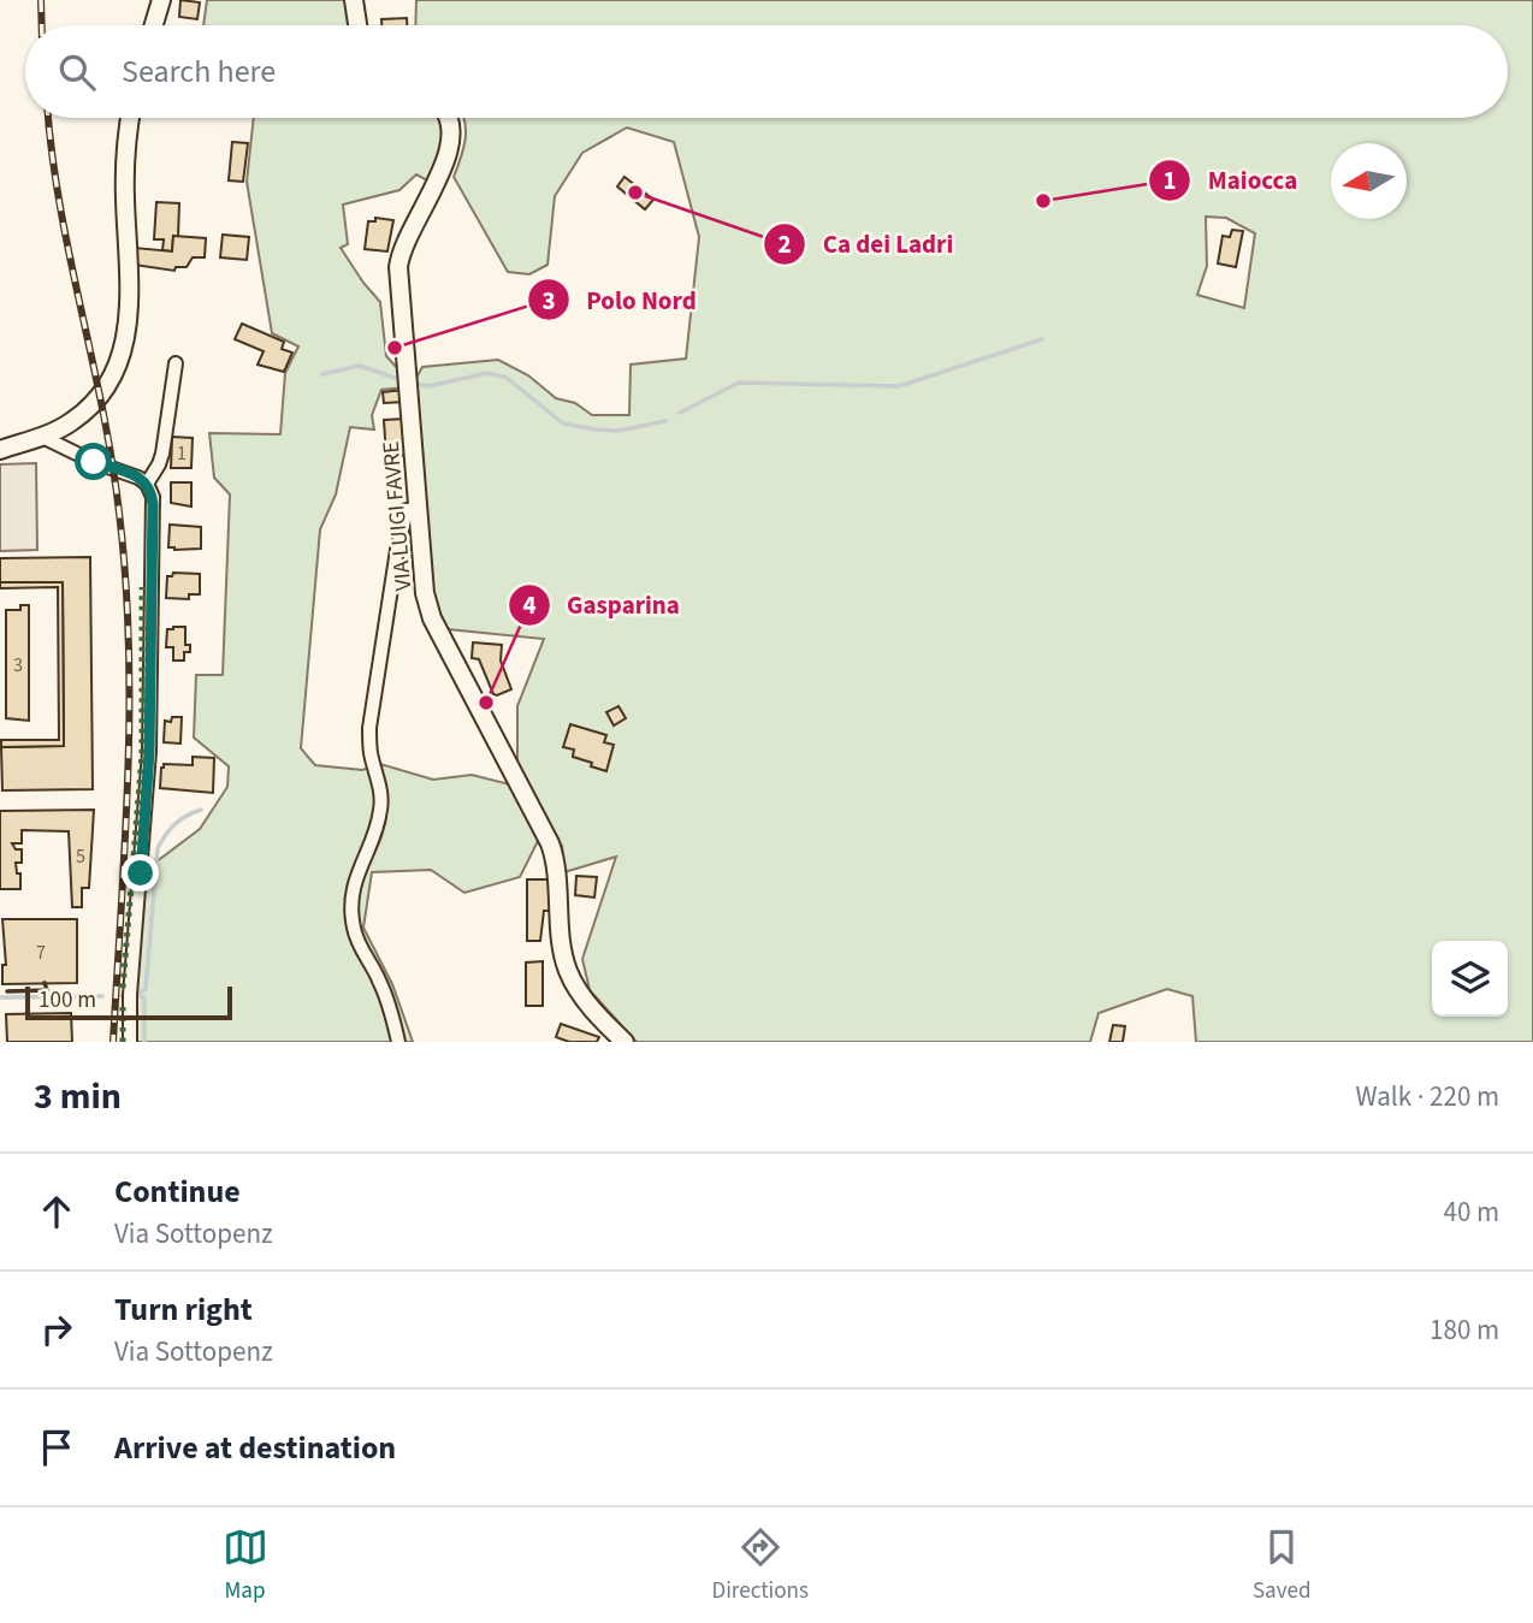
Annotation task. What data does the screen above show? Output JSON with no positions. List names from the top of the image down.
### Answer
{
  "streets": {
    "street": ["VIA LUIGI FAVRE"]
  },
  "places": [
    "Ca dei Ladri",
    "Maiocca",
    "Polo Nord",
    "Gasparina"
  ],
  "house_numbers": [
    "1",
    "3",
    "5",
    "7"
  ],
  "scale_bar": "100 m",
  "north": "left",
  "page": {
    "search": "Search here",
    "scale": "100 m",
    "heading": ["3 min", "Walk · 220 m"],
    "list": [
      ["Continue", "Via Sottopenz", "40 m"],
      ["Turn right", "Via Sottopenz", "180 m"],
      "Arrive at destination"
    ],
    "nav": ["Map", "Directions", "Saved"]
  }
}
